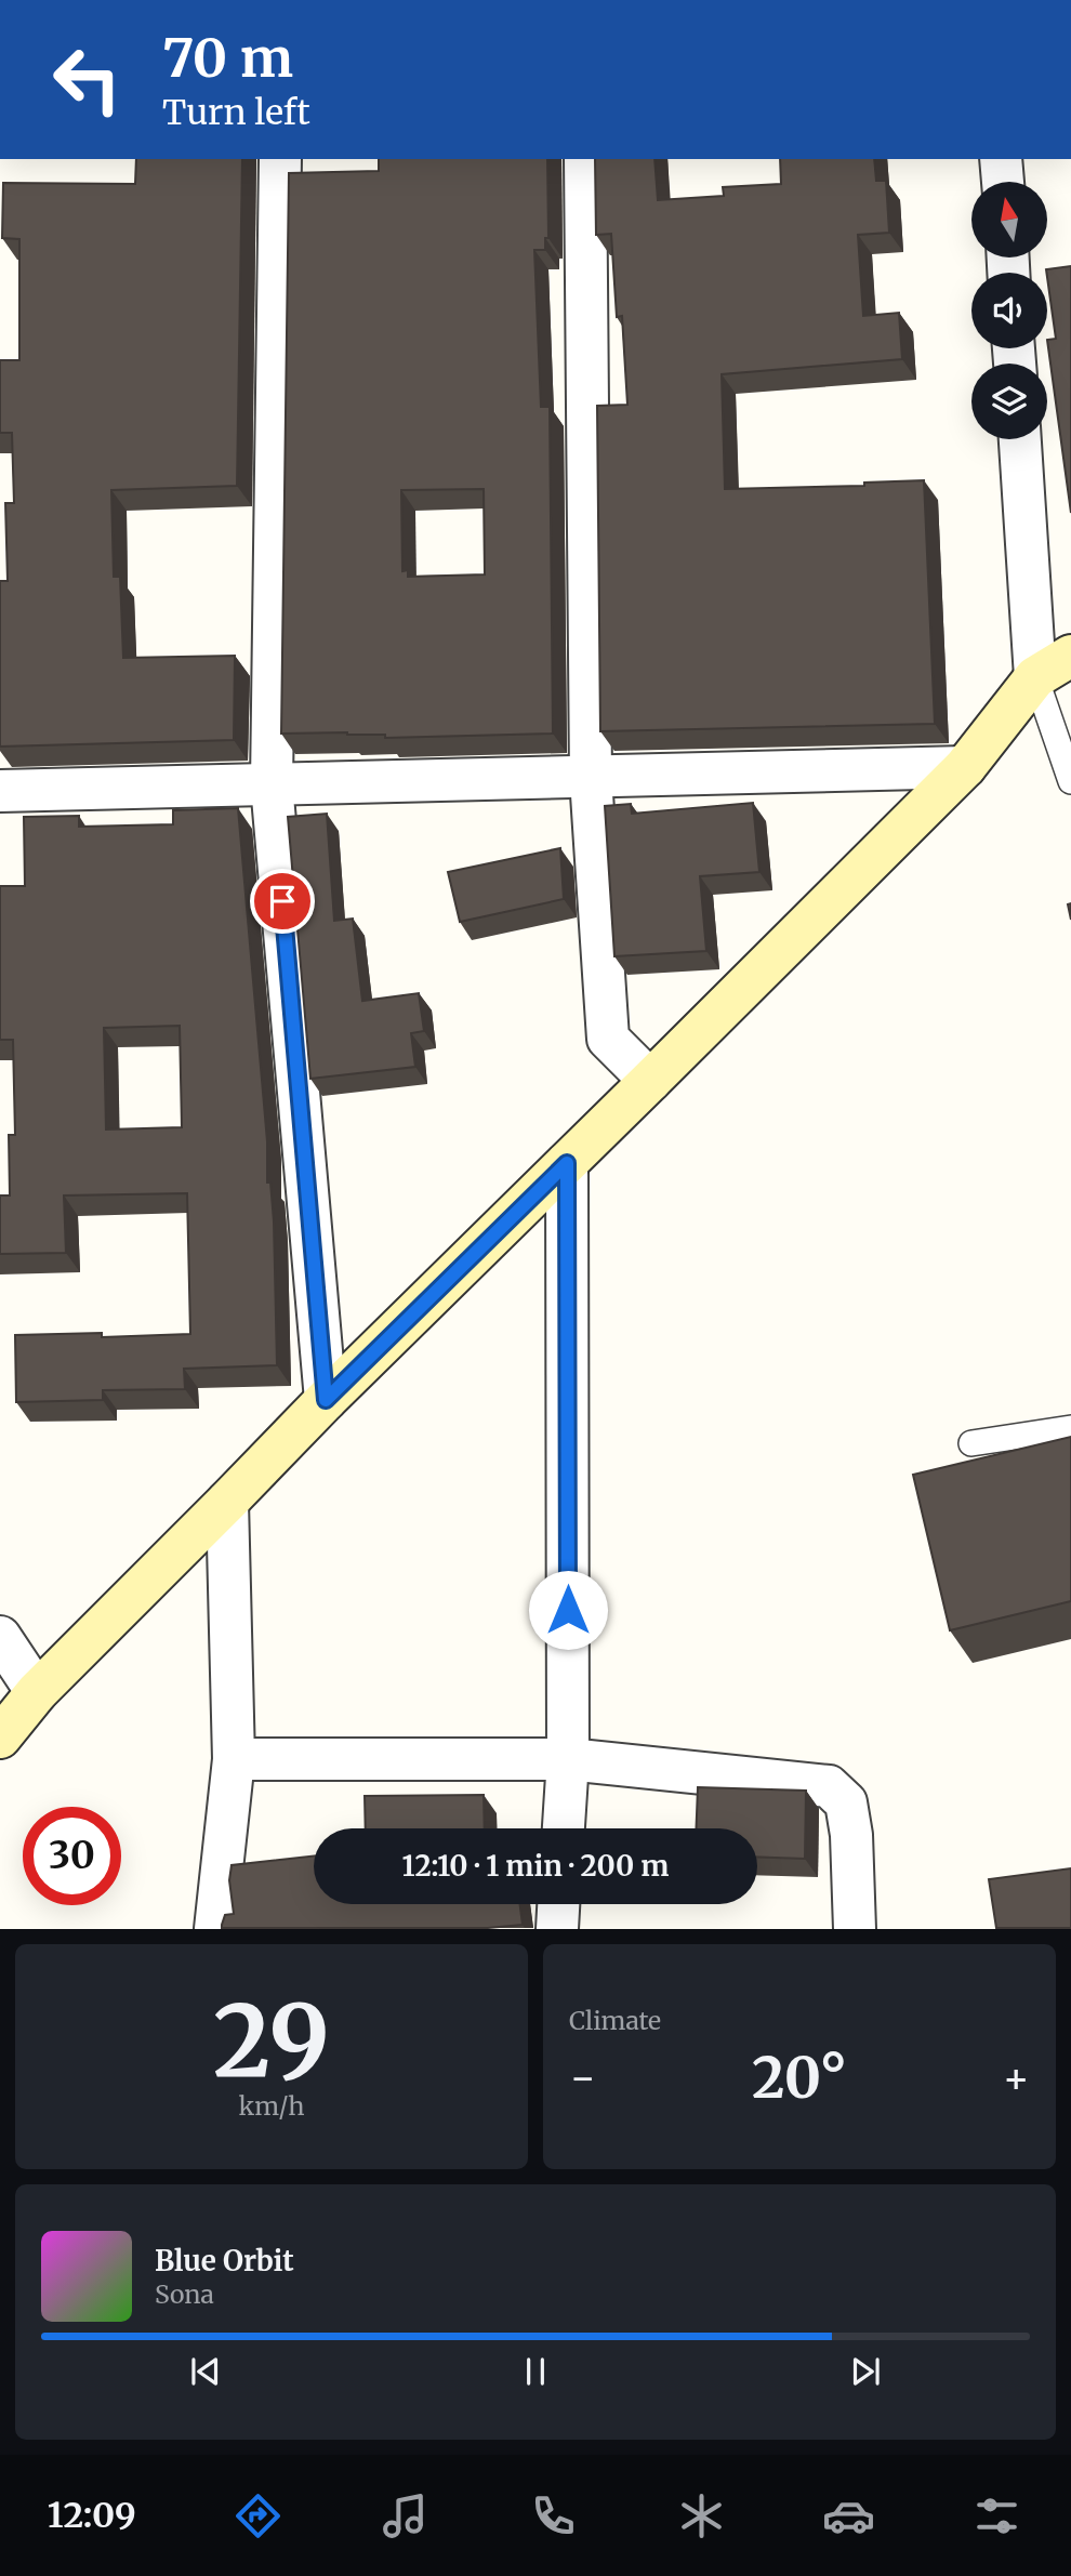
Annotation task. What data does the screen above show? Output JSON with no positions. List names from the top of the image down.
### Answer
{
  "north": "top",
  "page": {
    "turn": ["70 m", "Turn left"],
    "limit": "30",
    "trip": "12:10 · 1 min · 200 m",
    "tile": [
      ["29", "km/h"],
      "Climate"
    ],
    "heat": ["−", "20°", "+"],
    "song": ["Blue Orbit", "Sona"],
    "tabs": "12:09"
  }
}
